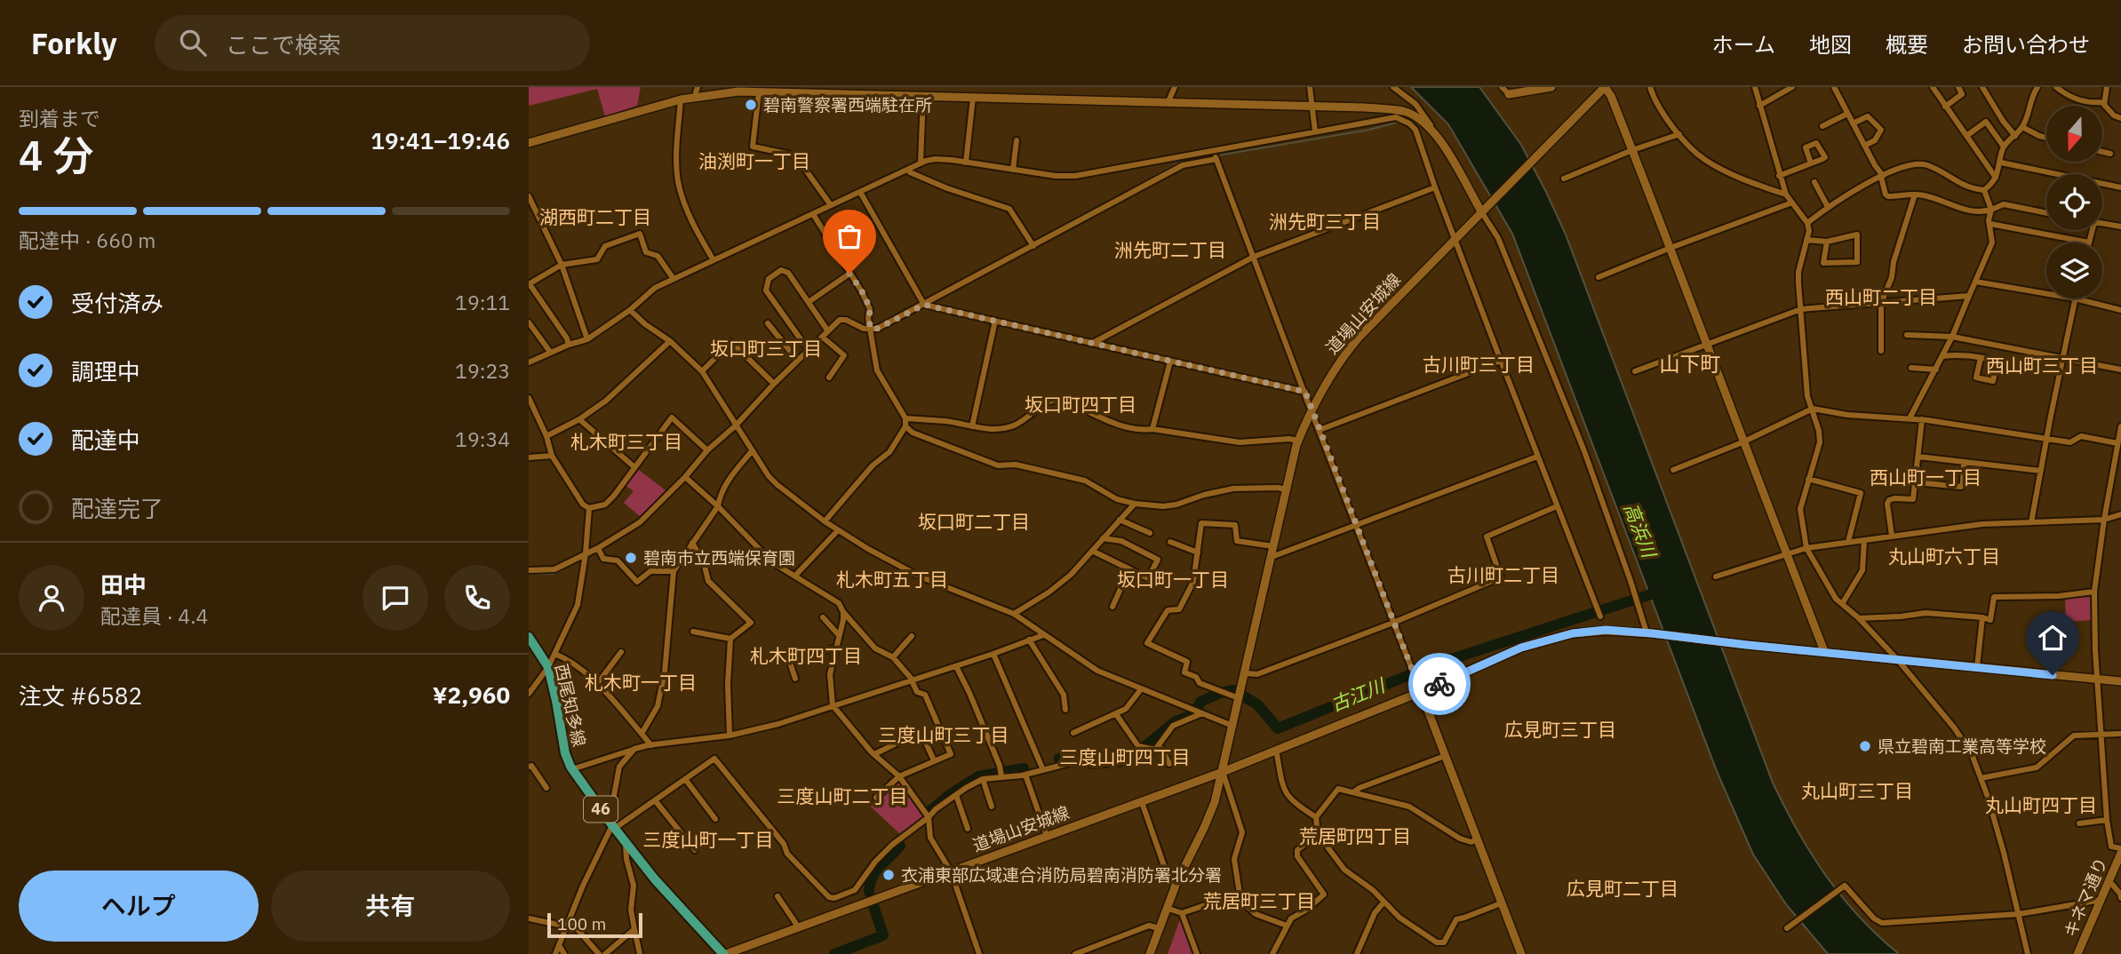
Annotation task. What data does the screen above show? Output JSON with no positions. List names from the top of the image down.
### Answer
{
  "streets": {
    "main road": [
      "道場山安城線",
      "西尾知多線",
      "46",
      "キネマ通り"
    ]
  },
  "crossings": [
    ["道場山安城線", "西尾知多線"]
  ],
  "districts": [
    "油渕町一丁目",
    "湖西町二丁目",
    "洲先町三丁目",
    "洲先町二丁目",
    "西山町二丁目",
    "坂口町三丁目",
    "山下町",
    "古川町三丁目",
    "西山町三丁目",
    "坂口町四丁目",
    "札木町三丁目",
    "西山町一丁目",
    "坂口町二丁目",
    "丸山町六丁目",
    "古川町二丁目",
    "札木町五丁目",
    "坂口町一丁目",
    "札木町四丁目",
    "札木町一丁目",
    "広見町三丁目",
    "三度山町三丁目",
    "三度山町四丁目",
    "丸山町三丁目",
    "三度山町二丁目",
    "丸山町四丁目",
    "荒居町四丁目",
    "三度山町一丁目",
    "広見町二丁目",
    "荒居町三丁目"
  ],
  "water": ["高浜川", "古江川"],
  "places": [
    "碧南警察署西端駐在所",
    "碧南市立西端保育園",
    "県立碧南工業高等学校",
    "衣浦東部広域連合消防局碧南消防署北分署"
  ],
  "scale_bar": "100 m",
  "north": "bottom",
  "page": {
    "header": "Forkly",
    "search": "ここで検索",
    "nav": [
      "ホーム",
      "地図",
      "概要",
      "お問い合わせ"
    ],
    "heading": ["4 分", "到着まで", "19:41–19:46"],
    "panel": [
      "田中",
      "配達員 · 4.4",
      "注文 #6582",
      "¥2,960"
    ],
    "bar": "配達中 · 660 m",
    "list": [
      ["受付済み", "19:11"],
      ["調理中", "19:23"],
      ["配達中", "19:34"],
      "配達完了"
    ],
    "buttons": ["ヘルプ", "共有"],
    "scale": "100 m"
  }
}
